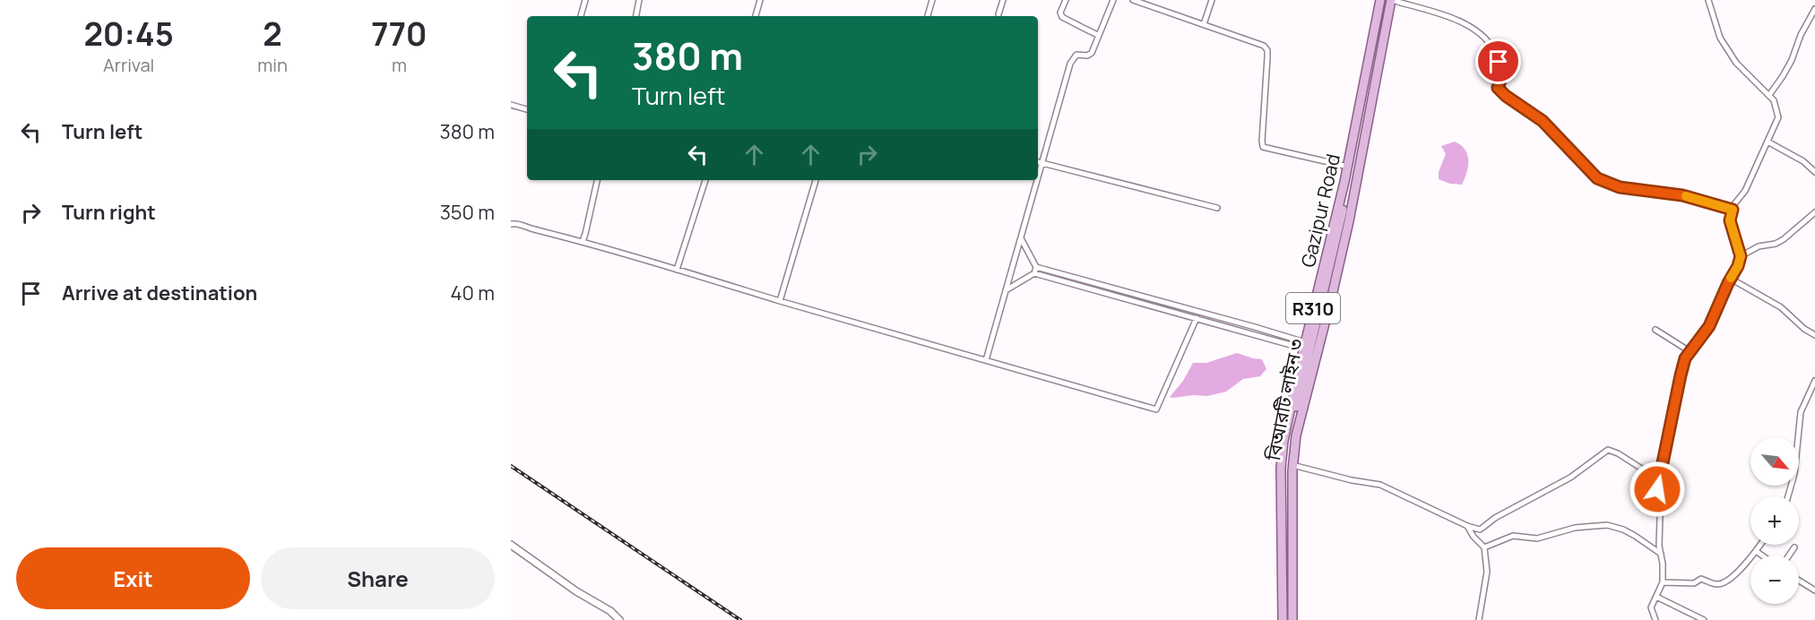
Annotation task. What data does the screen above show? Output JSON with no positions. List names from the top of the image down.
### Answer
{
  "streets": {
    "main road": ["Gazipur Road", "R310", "বিআরটি লাইন ৩"]
  },
  "north": "bottom right",
  "page": {
    "eta": [
      "20:45",
      "Arrival",
      "2",
      "min",
      "770",
      "m"
    ],
    "turn": ["380 m", "Turn left"],
    "list": [
      {
        "name": "Turn left",
        "value": "380 m"
      },
      {
        "name": "Turn right",
        "value": "350 m"
      },
      {
        "name": "Arrive at destination",
        "value": "40 m"
      }
    ],
    "map_buttons": ["+", "−"],
    "buttons": ["Exit", "Share"]
  }
}
